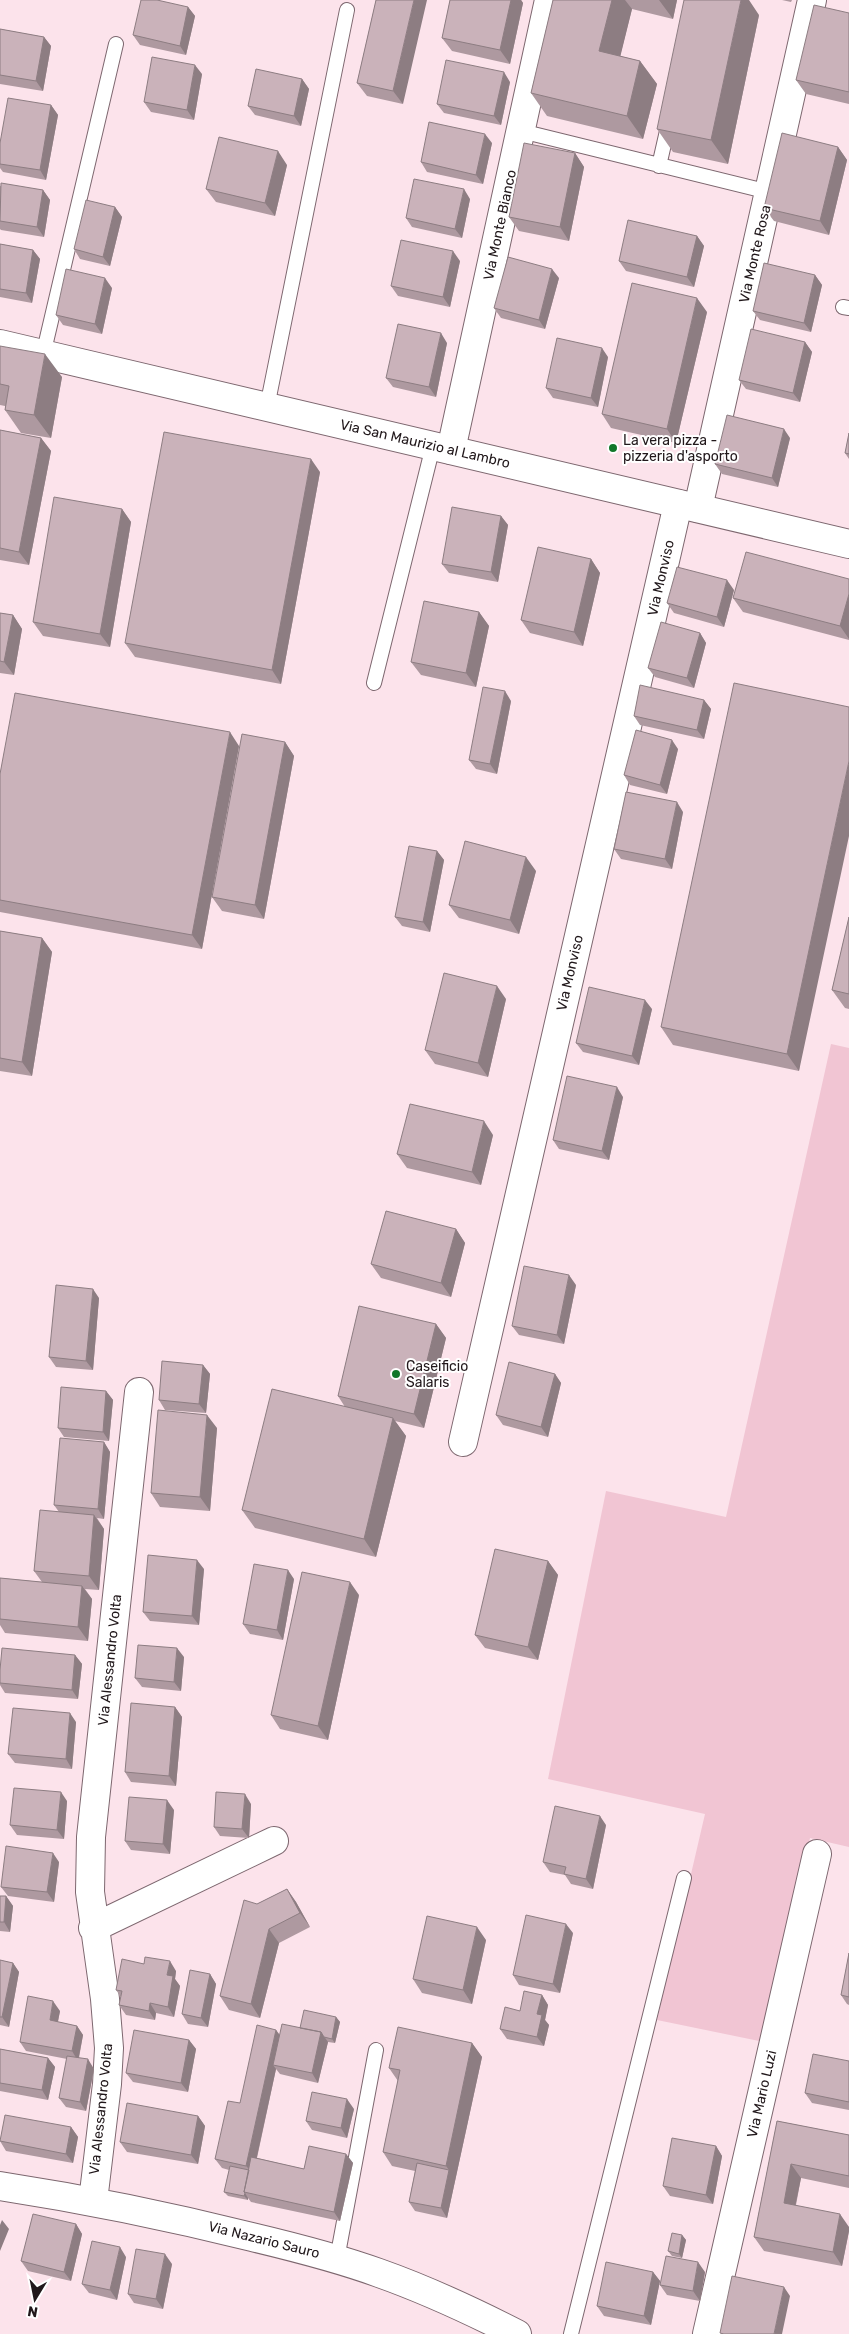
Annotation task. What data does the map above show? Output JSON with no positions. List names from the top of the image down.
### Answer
{
  "streets": {
    "street": [
      "Via Monte Bianco",
      "Via Monte Rosa",
      "Via San Maurizio al Lambro",
      "Via Monviso",
      "Via Alessandro Volta",
      "Via Mario Luzi",
      "Via Nazario Sauro"
    ]
  },
  "crossings": [
    ["Via Monte Bianco", "Via San Maurizio al Lambro"],
    ["Via Monte Rosa", "Via San Maurizio al Lambro"],
    ["Via Monte Rosa", "Via Monviso"],
    ["Via San Maurizio al Lambro", "Via Monviso"],
    ["Via Alessandro Volta", "Via Nazario Sauro"]
  ],
  "places": ["La vera pizza - pizzeria d'asporto", "Caseificio Salaris"],
  "north": "bottom"
}
